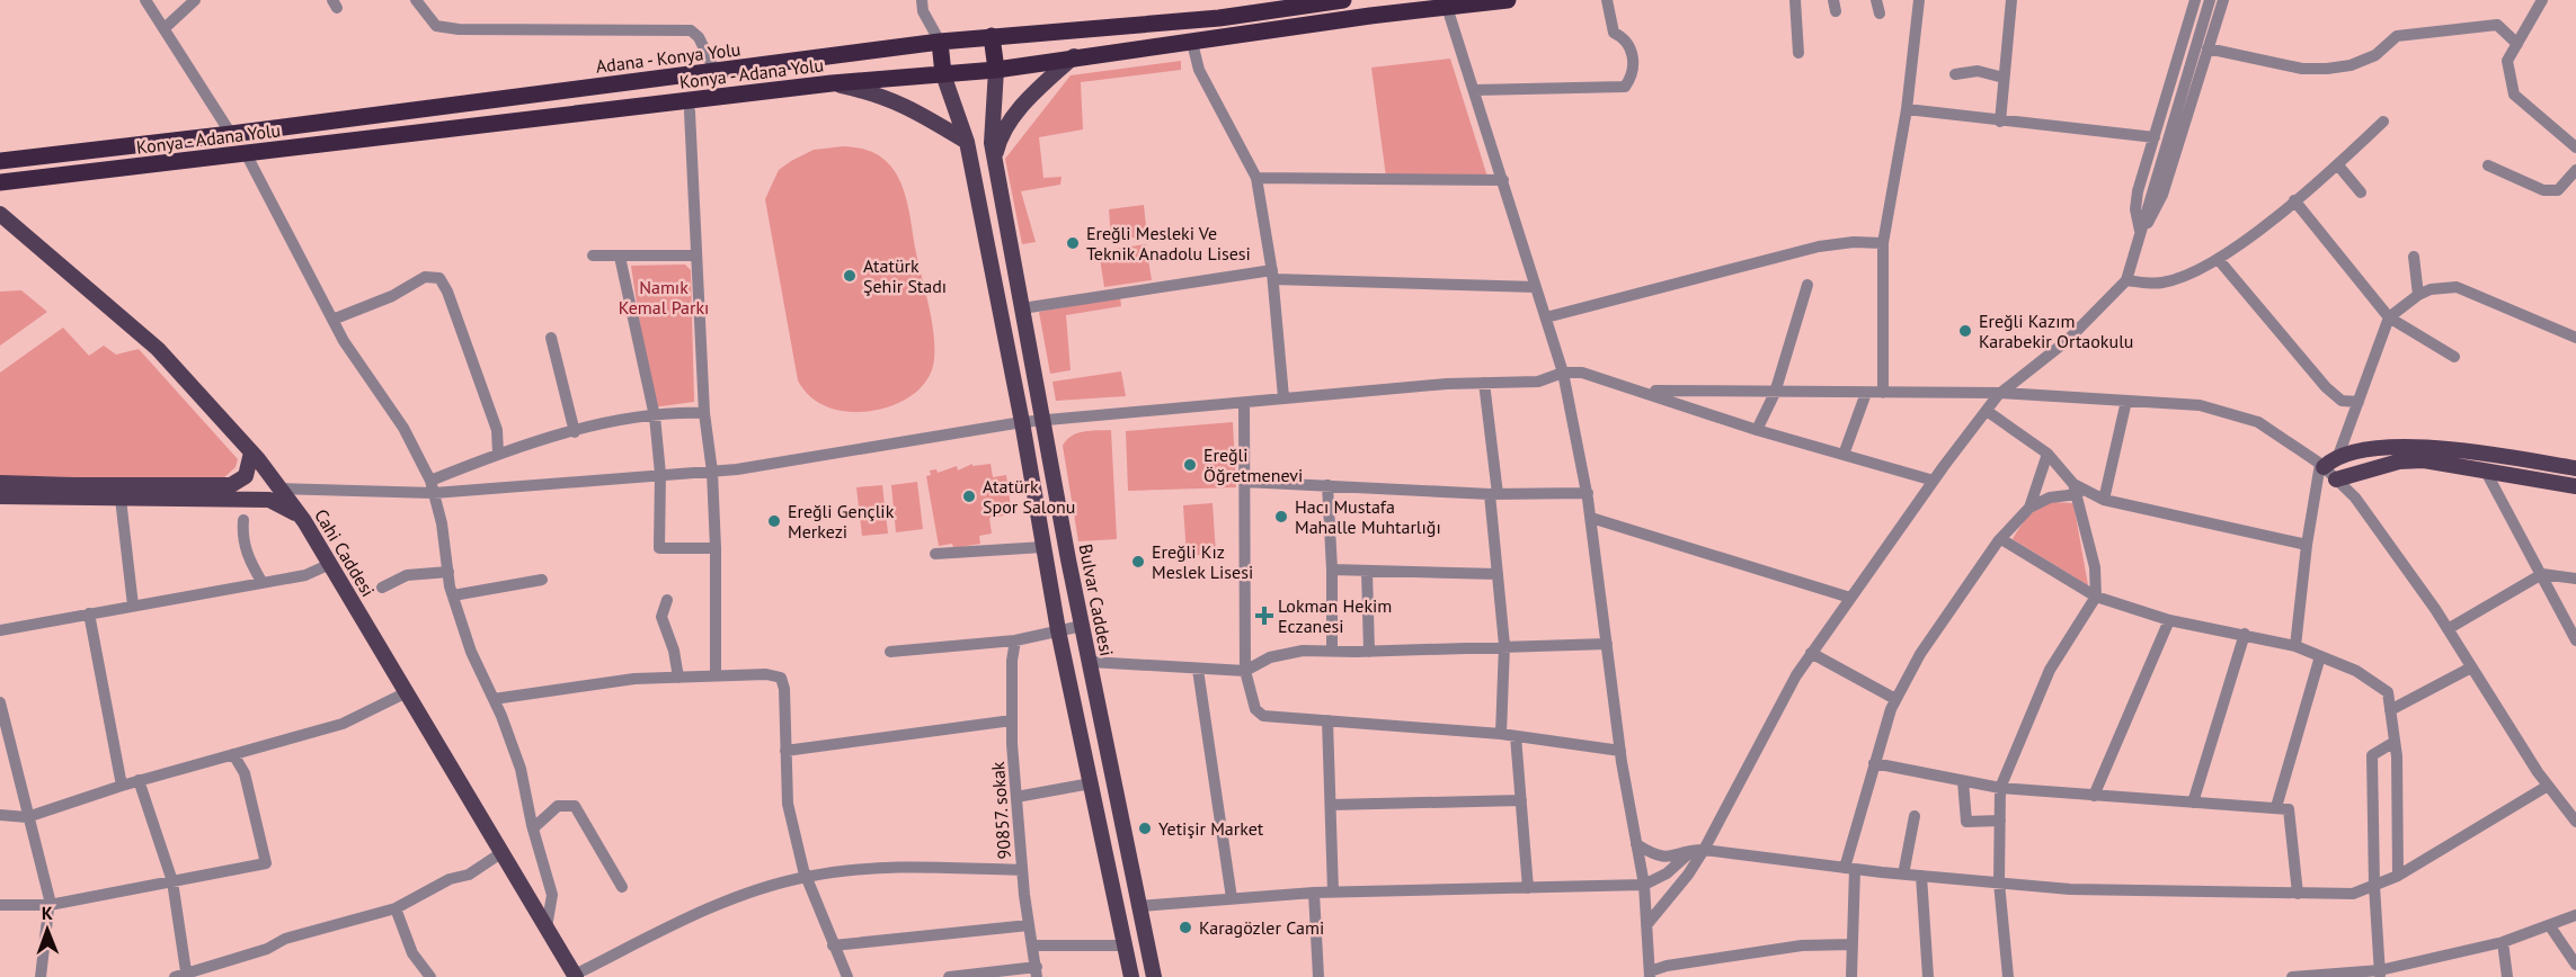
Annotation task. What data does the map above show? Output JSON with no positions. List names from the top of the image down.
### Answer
{
  "streets": {
    "highway": ["Adana - Konya Yolu", "Konya - Adana Yolu"],
    "main road": ["Cahi Caddesi", "Bulvar Caddesi"],
    "street": ["90857. sokak"]
  },
  "crossings": [
    ["Konya - Adana Yolu", "Bulvar Caddesi"]
  ],
  "parks": ["Namık Kemal Parkı"],
  "places": {
    "other": [
      "Ereğli Mesleki Ve Teknik Anadolu Lisesi",
      "Atatürk Şehir Stadı",
      "Ereğli Kazım Karabekir Ortaokulu",
      "Ereğli Öğretmenevi",
      "Atatürk Spor Salonu",
      "Hacı Mustafa Mahalle Muhtarlığı",
      "Ereğli Gençlik Merkezi",
      "Ereğli Kız Meslek Lisesi",
      "Yetişir Market",
      "Karagözler Cami"
    ],
    "health": ["Lokman Hekim Eczanesi"]
  },
  "north": "top"
}
